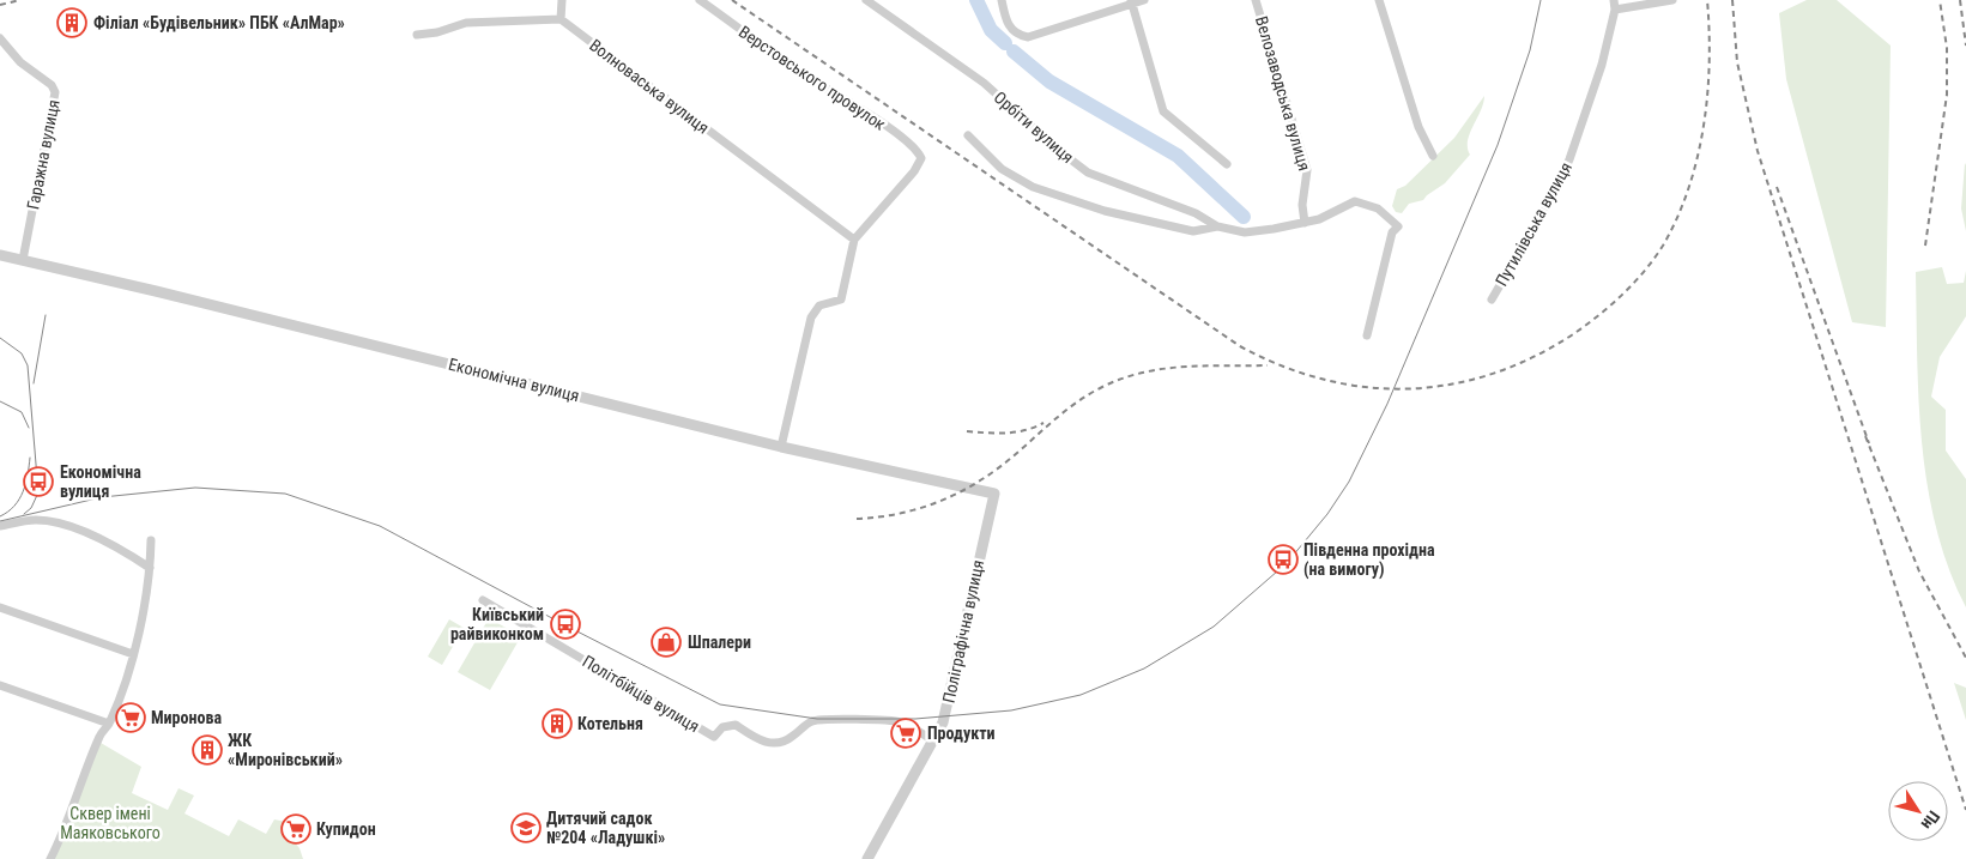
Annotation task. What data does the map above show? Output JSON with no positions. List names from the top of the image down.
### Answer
{
  "streets": {
    "street": [
      "Верстовського провулок",
      "Волноваська вулиця",
      "Велозаводська вулиця",
      "Орбіти вулиця",
      "Гаражна вулиця",
      "Путилівська вулиця",
      "Економічна вулиця",
      "Поліграфічна вулиця",
      "Політбійців вулиця"
    ]
  },
  "crossings": [
    ["Верстовського провулок", "Волноваська вулиця"],
    ["Гаражна вулиця", "Економічна вулиця"],
    ["Економічна вулиця", "Поліграфічна вулиця"],
    ["Поліграфічна вулиця", "Політбійців вулиця"]
  ],
  "parks": ["Сквер імені Маяковського"],
  "places": {
    "building": ["Філіал «Будівельник» ПБК «АлМар»", "Котельня", "ЖК «Миронівський»"],
    "bus stop": ["Економічна вулиця", "Південна прохідна (на вимогу)", "Київський райвиконком"],
    "shop": ["Шпалери"],
    "supermarket": ["Миронова", "Продукти", "Купидон"],
    "school or university": ["Дитячий садок №204 «Ладушкі»"]
  },
  "north": "bottom right"
}
